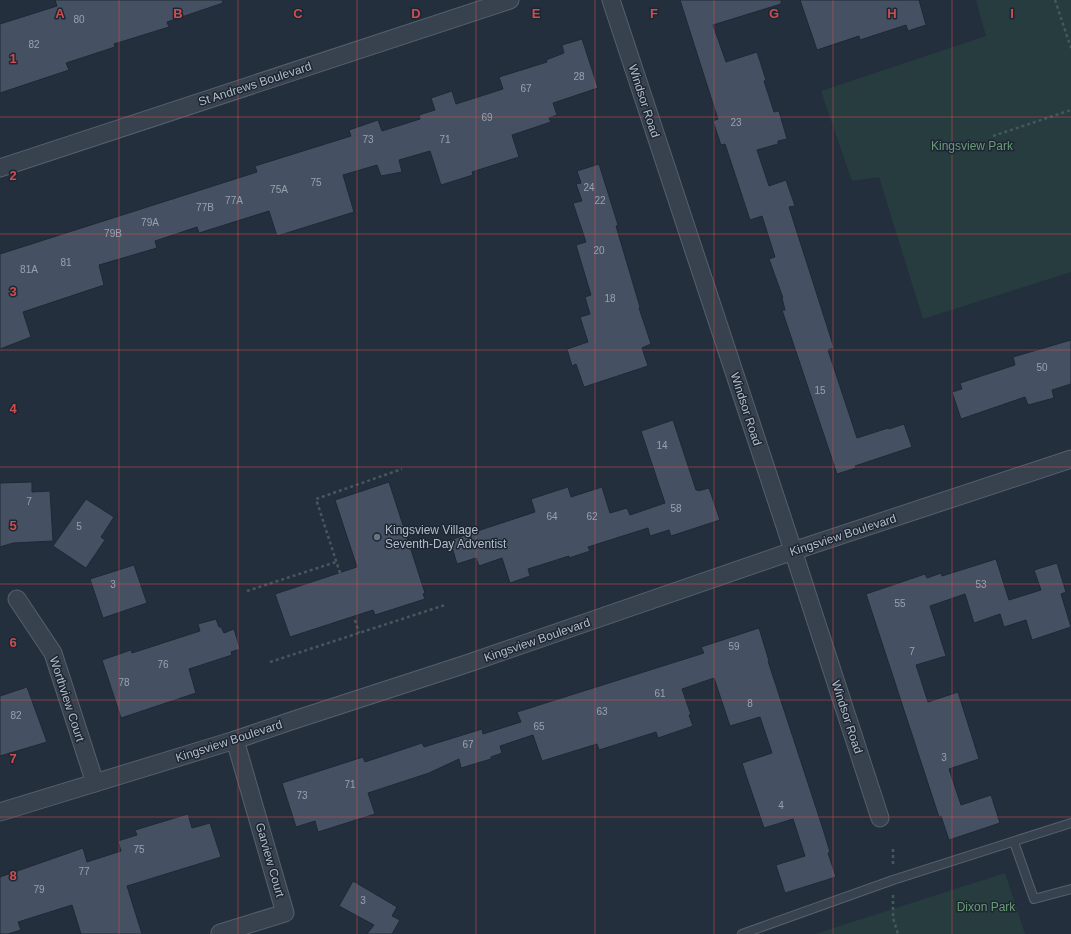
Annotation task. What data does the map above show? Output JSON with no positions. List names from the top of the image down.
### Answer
{
  "streets": {
    "street": [
      "St Andrews Boulevard",
      "Windsor Road",
      "Kingsview Boulevard",
      "Worthview Court",
      "Garview Court"
    ]
  },
  "crossings": [
    ["Windsor Road", "Kingsview Boulevard"],
    ["Kingsview Boulevard", "Worthview Court"],
    ["Kingsview Boulevard", "Garview Court"]
  ],
  "parks": ["Kingsview Park", "Dixon Park"],
  "places": ["Kingsview Village Seventh-Day Adventist"],
  "house_numbers": [
    "80",
    "82",
    "28",
    "67",
    "69",
    "23",
    "73",
    "71",
    "75",
    "24",
    "75A",
    "77A",
    "22",
    "77B",
    "79A",
    "79B",
    "20",
    "81",
    "81A",
    "18",
    "50",
    "15",
    "14",
    "7",
    "58",
    "64",
    "62",
    "5",
    "3",
    "53",
    "55",
    "59",
    "7",
    "76",
    "78",
    "61",
    "8",
    "63",
    "82",
    "65",
    "67",
    "3",
    "71",
    "73",
    "4",
    "75",
    "77",
    "79",
    "3"
  ],
  "grid": {
    "columns": [
      "A",
      "B",
      "C",
      "D",
      "E",
      "F",
      "G",
      "H",
      "I"
    ],
    "rows": [
      "1",
      "2",
      "3",
      "4",
      "5",
      "6",
      "7",
      "8"
    ]
  }
}
